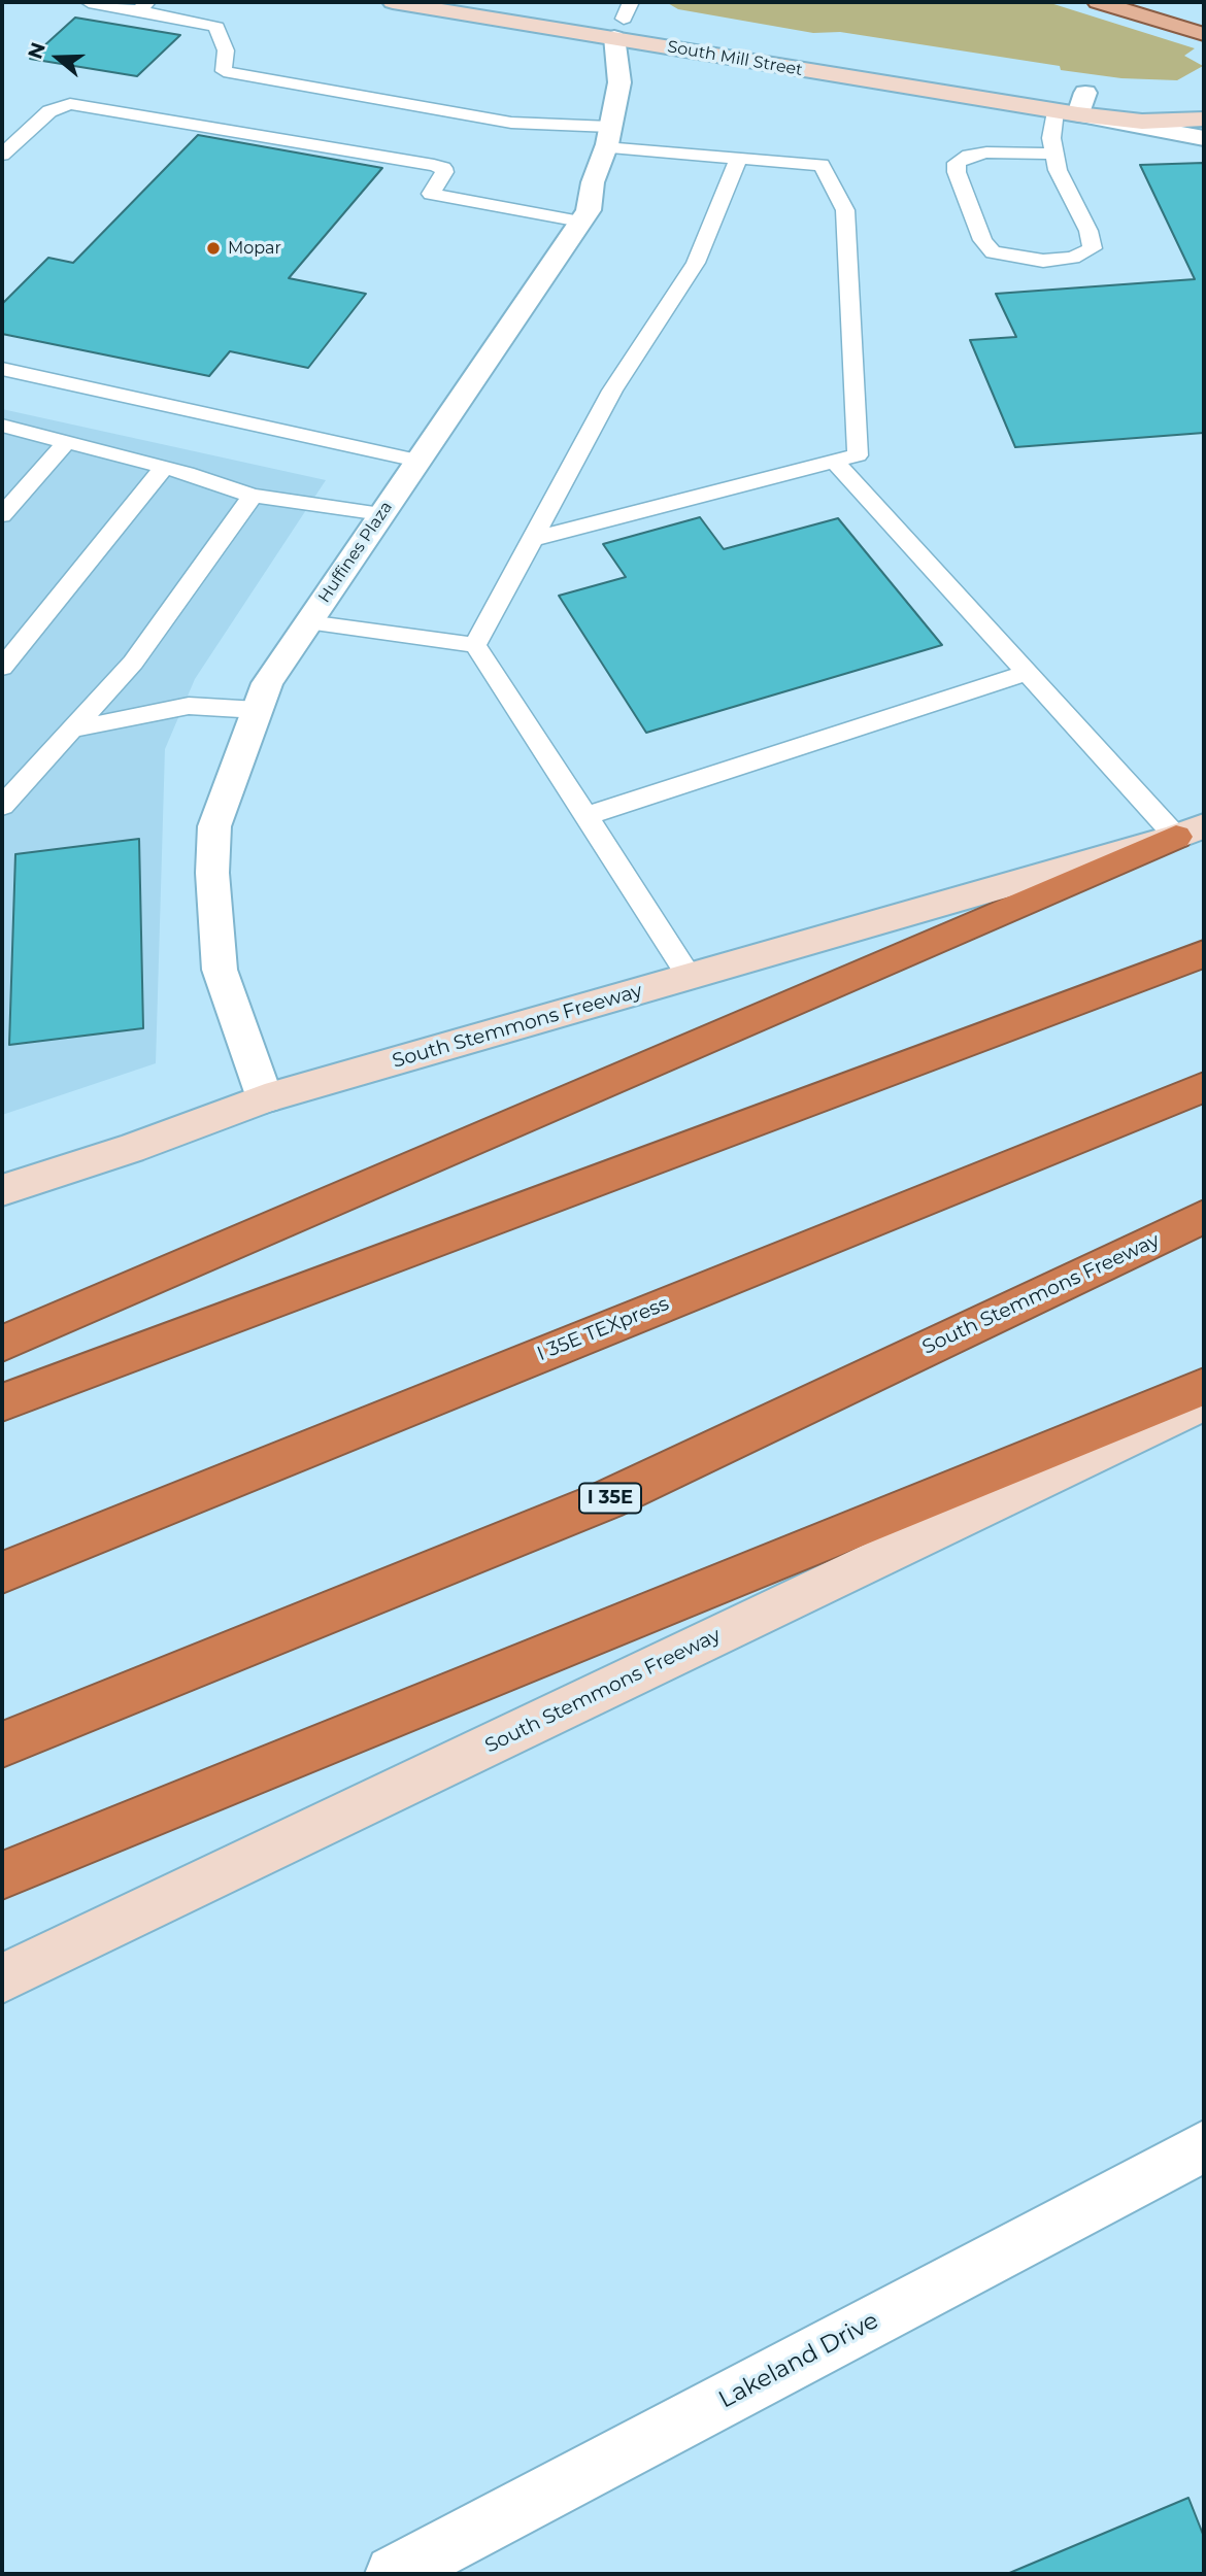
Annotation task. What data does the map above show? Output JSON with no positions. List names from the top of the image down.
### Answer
{
  "streets": {
    "highway": ["South Stemmons Freeway", "I 35E TEXpress", "I 35E"],
    "main road": ["South Mill Street"],
    "street": ["Huffines Plaza", "Lakeland Drive"]
  },
  "crossings": [
    ["South Mill Street", "Huffines Plaza"],
    ["Huffines Plaza", "South Stemmons Freeway"]
  ],
  "places": ["Mopar"],
  "north": "left"
}
